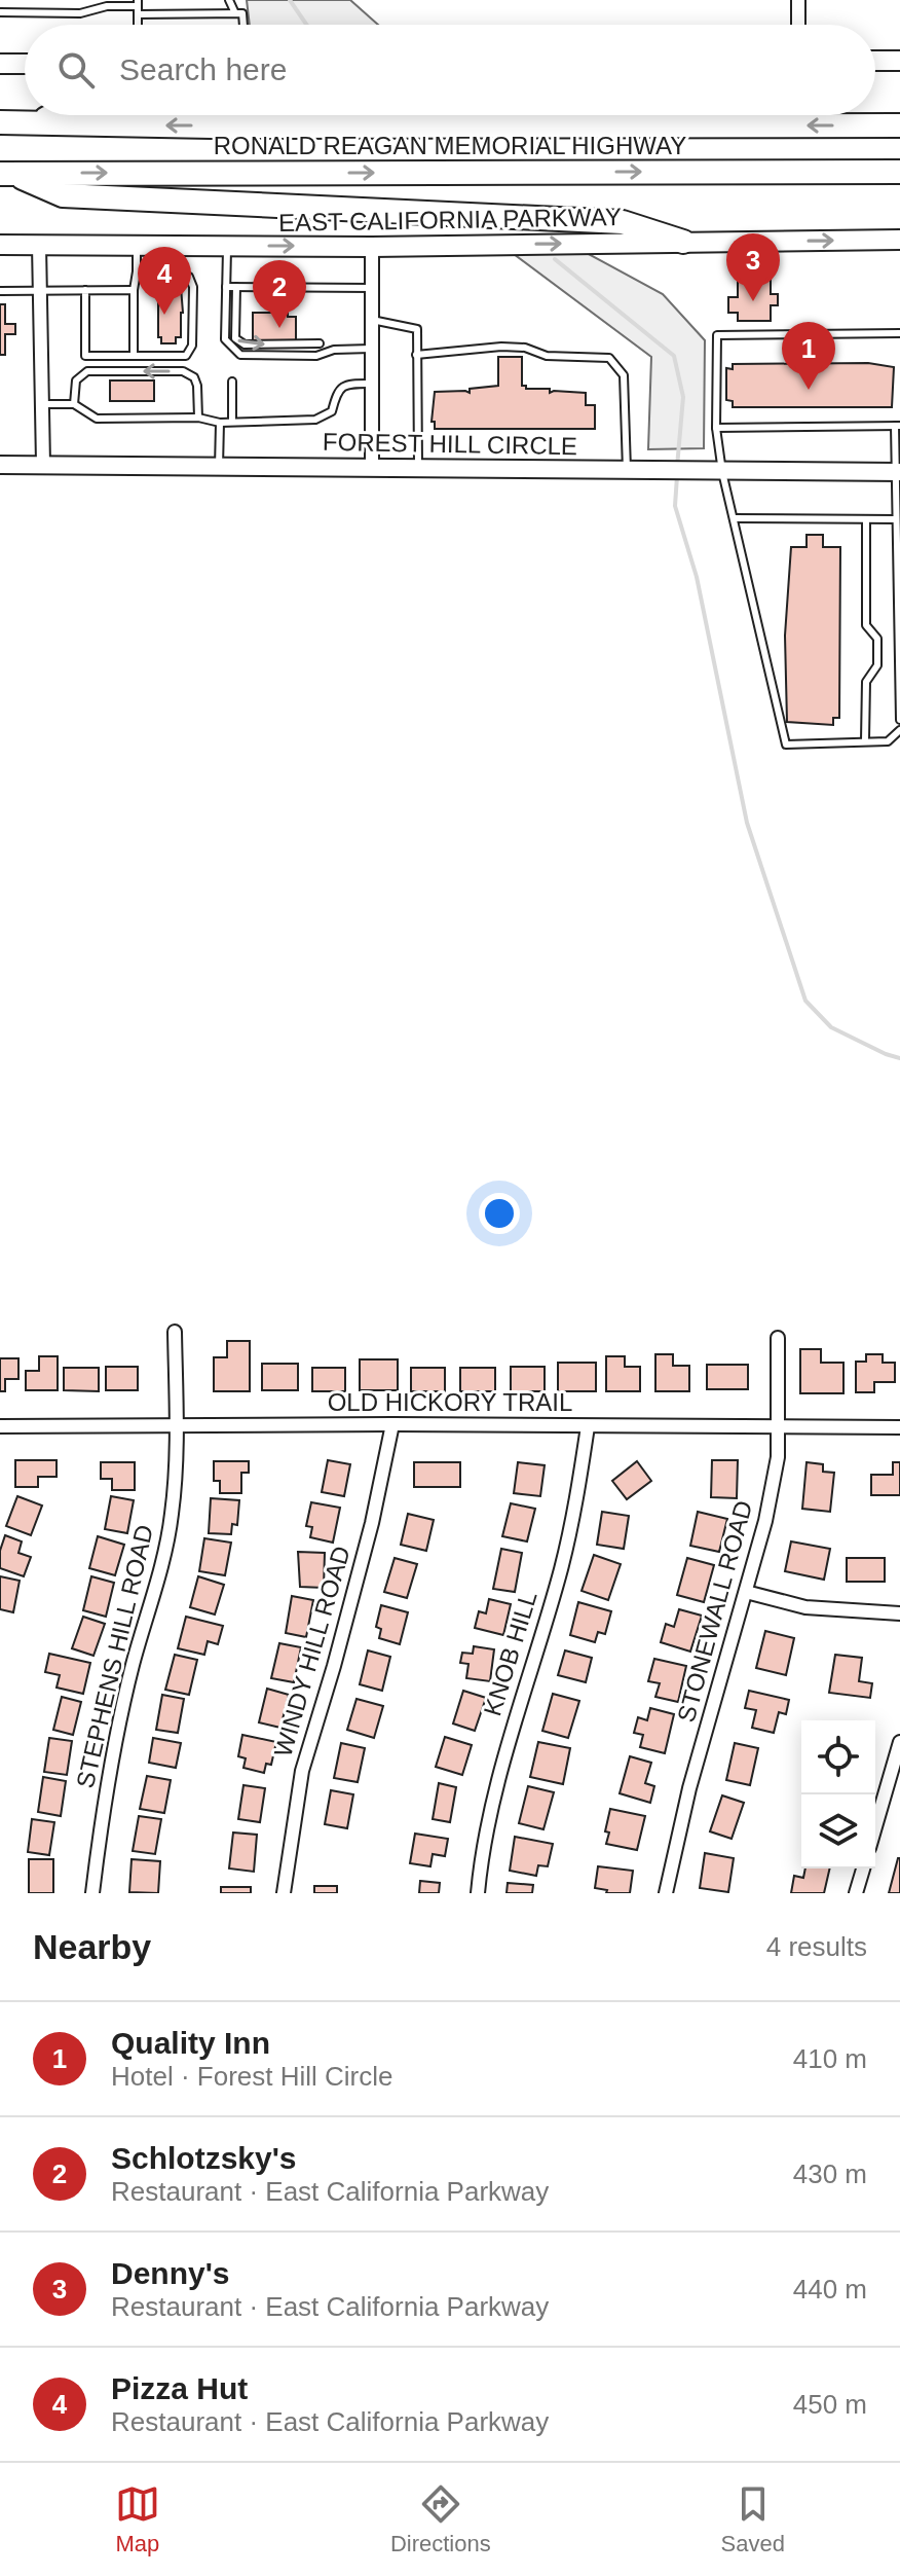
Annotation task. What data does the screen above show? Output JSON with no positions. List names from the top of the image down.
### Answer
{
  "streets": {
    "highway": ["RONALD REAGAN MEMORIAL HIGHWAY"],
    "main road": ["EAST CALIFORNIA PARKWAY"],
    "street": [
      "FOREST HILL CIRCLE",
      "OLD HICKORY TRAIL",
      "STONEWALL ROAD",
      "WINDY HILL ROAD",
      "KNOB HILL",
      "STEPHENS HILL ROAD"
    ]
  },
  "crossings": [
    ["OLD HICKORY TRAIL", "STONEWALL ROAD"],
    ["OLD HICKORY TRAIL", "WINDY HILL ROAD"],
    ["OLD HICKORY TRAIL", "KNOB HILL"],
    ["OLD HICKORY TRAIL", "STEPHENS HILL ROAD"]
  ],
  "one_way": ["EAST CALIFORNIA PARKWAY"],
  "page": {
    "search": "Search here",
    "pins": [
      "3",
      "4",
      "2",
      "1"
    ],
    "heading": ["Nearby", "4 results"],
    "list": [
      {
        "mark": "1",
        "name": "Quality Inn",
        "note": "Hotel · Forest Hill Circle",
        "value": "410 m"
      },
      {
        "mark": "2",
        "name": "Schlotzsky's",
        "note": "Restaurant · East California Parkway",
        "value": "430 m"
      },
      {
        "mark": "3",
        "name": "Denny's",
        "note": "Restaurant · East California Parkway",
        "value": "440 m"
      },
      {
        "mark": "4",
        "name": "Pizza Hut",
        "note": "Restaurant · East California Parkway",
        "value": "450 m"
      }
    ],
    "nav": ["Map", "Directions", "Saved"]
  }
}
